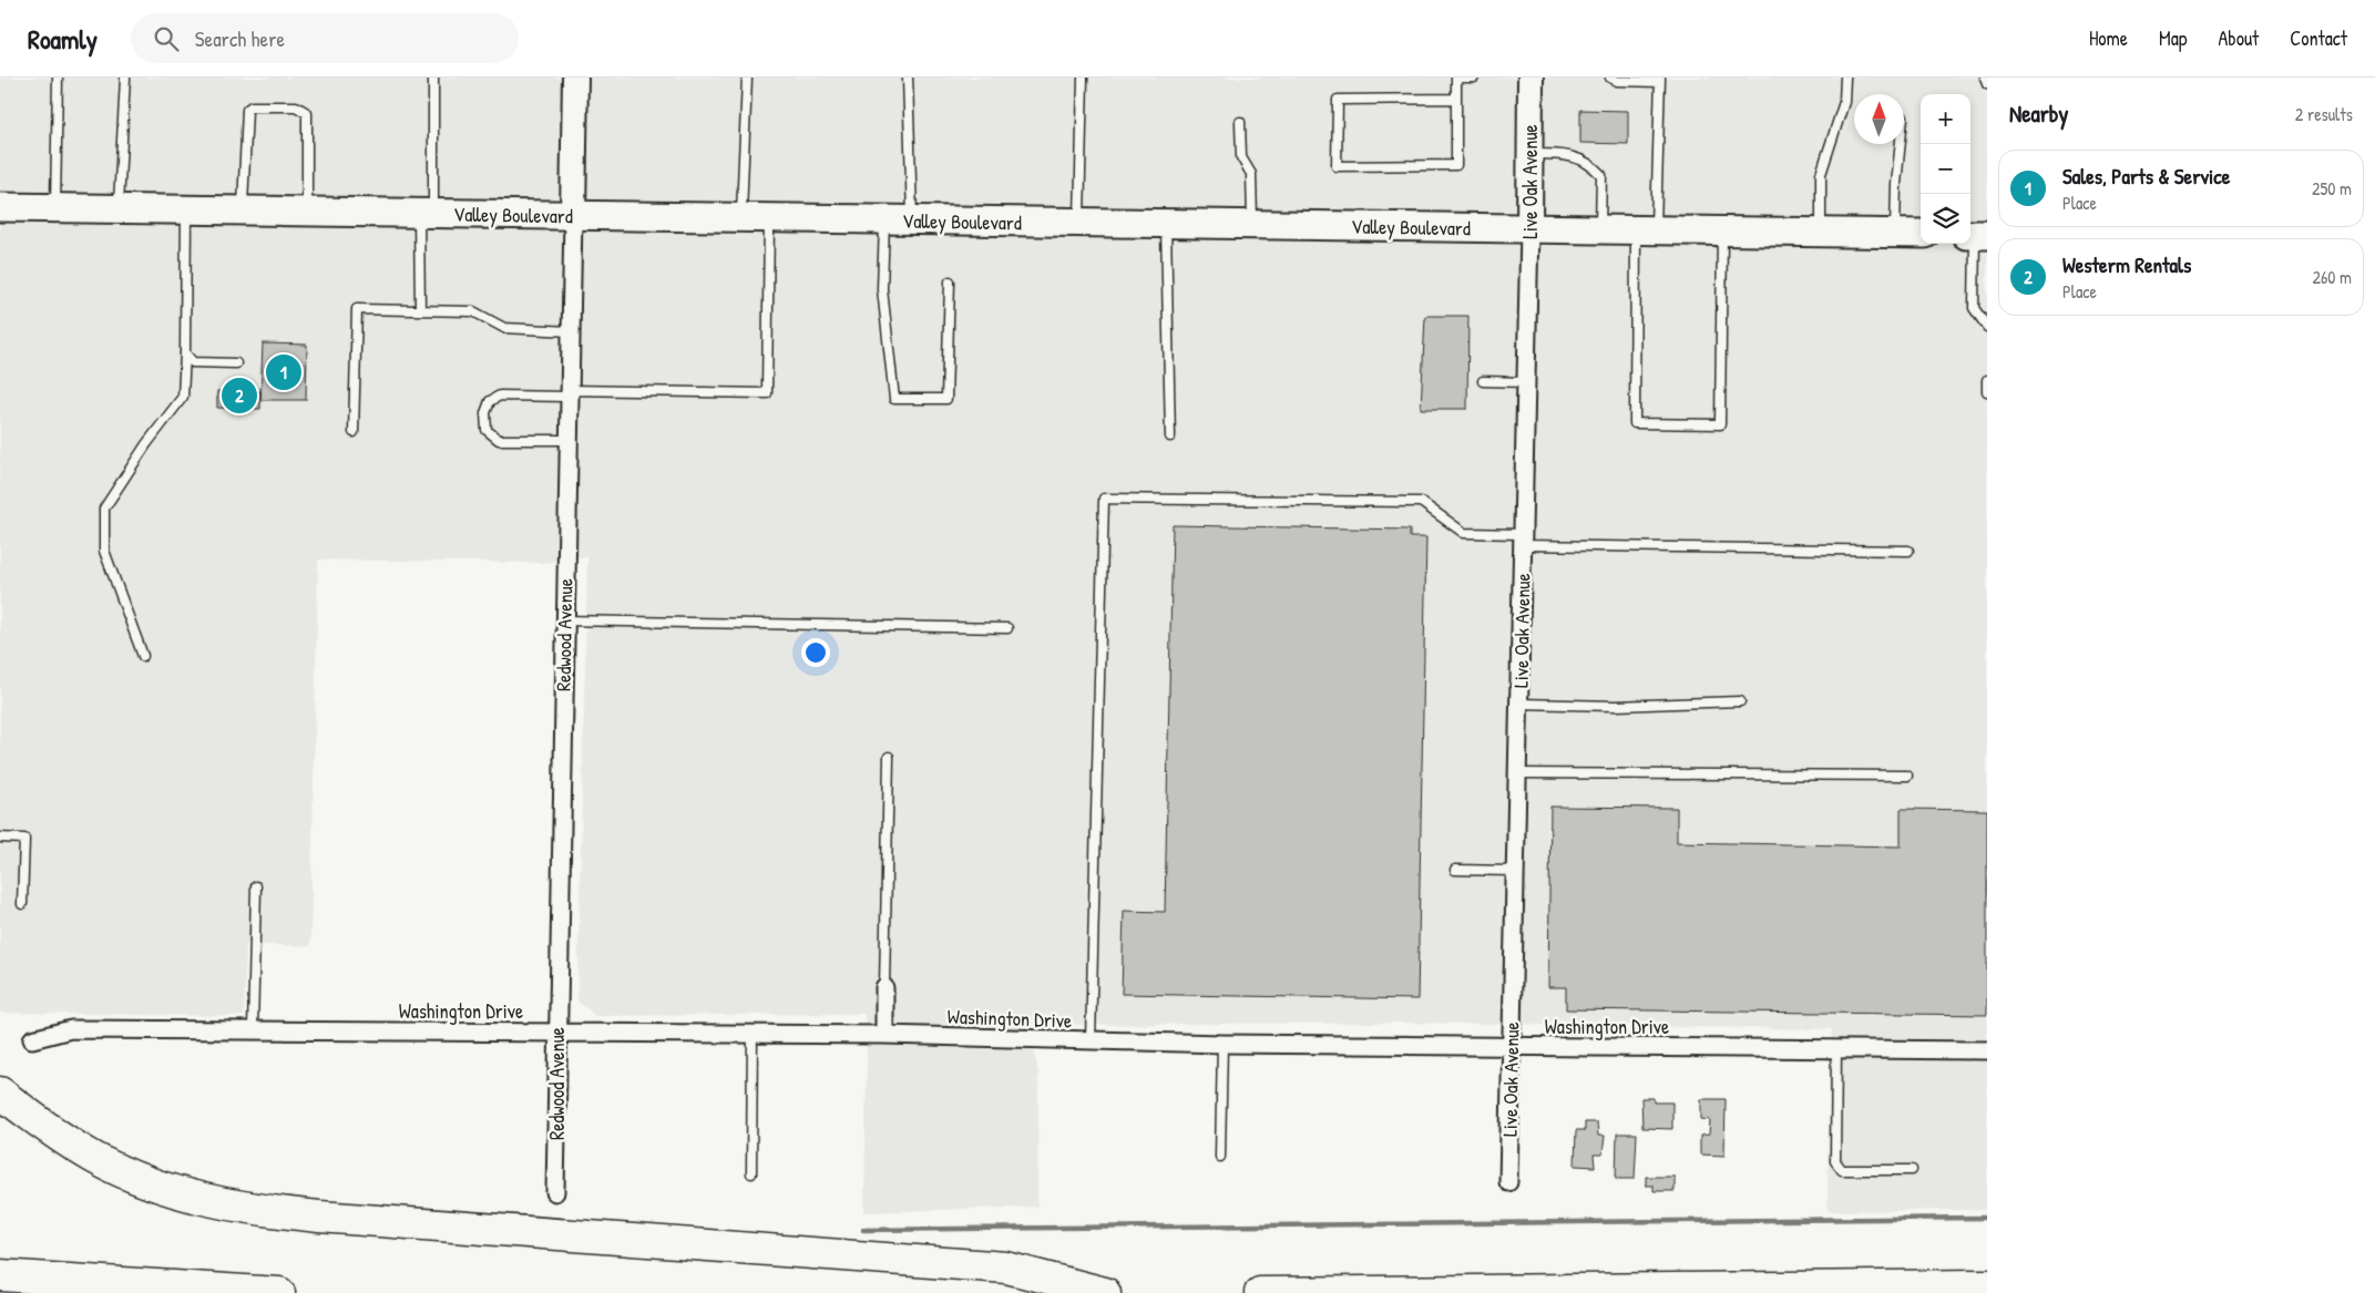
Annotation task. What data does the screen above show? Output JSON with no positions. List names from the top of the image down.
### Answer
{
  "streets": {
    "main road": ["Valley Boulevard"],
    "street": ["Live Oak Avenue", "Redwood Avenue", "Washington Drive"]
  },
  "crossings": [
    ["Live Oak Avenue", "Valley Boulevard"],
    ["Live Oak Avenue", "Washington Drive"],
    ["Valley Boulevard", "Redwood Avenue"],
    ["Redwood Avenue", "Washington Drive"]
  ],
  "north": "top",
  "page": {
    "header": "Roamly",
    "search": "Search here",
    "nav": [
      "Home",
      "Map",
      "About",
      "Contact"
    ],
    "heading": ["Nearby", "2 results"],
    "map_buttons": ["+", "−"],
    "list": [
      {
        "mark": "1",
        "name": "Sales, Parts & Service",
        "note": "Place",
        "value": "250 m"
      },
      {
        "mark": "2",
        "name": "Westerm Rentals",
        "note": "Place",
        "value": "260 m"
      }
    ],
    "pins": ["1", "2"]
  }
}
